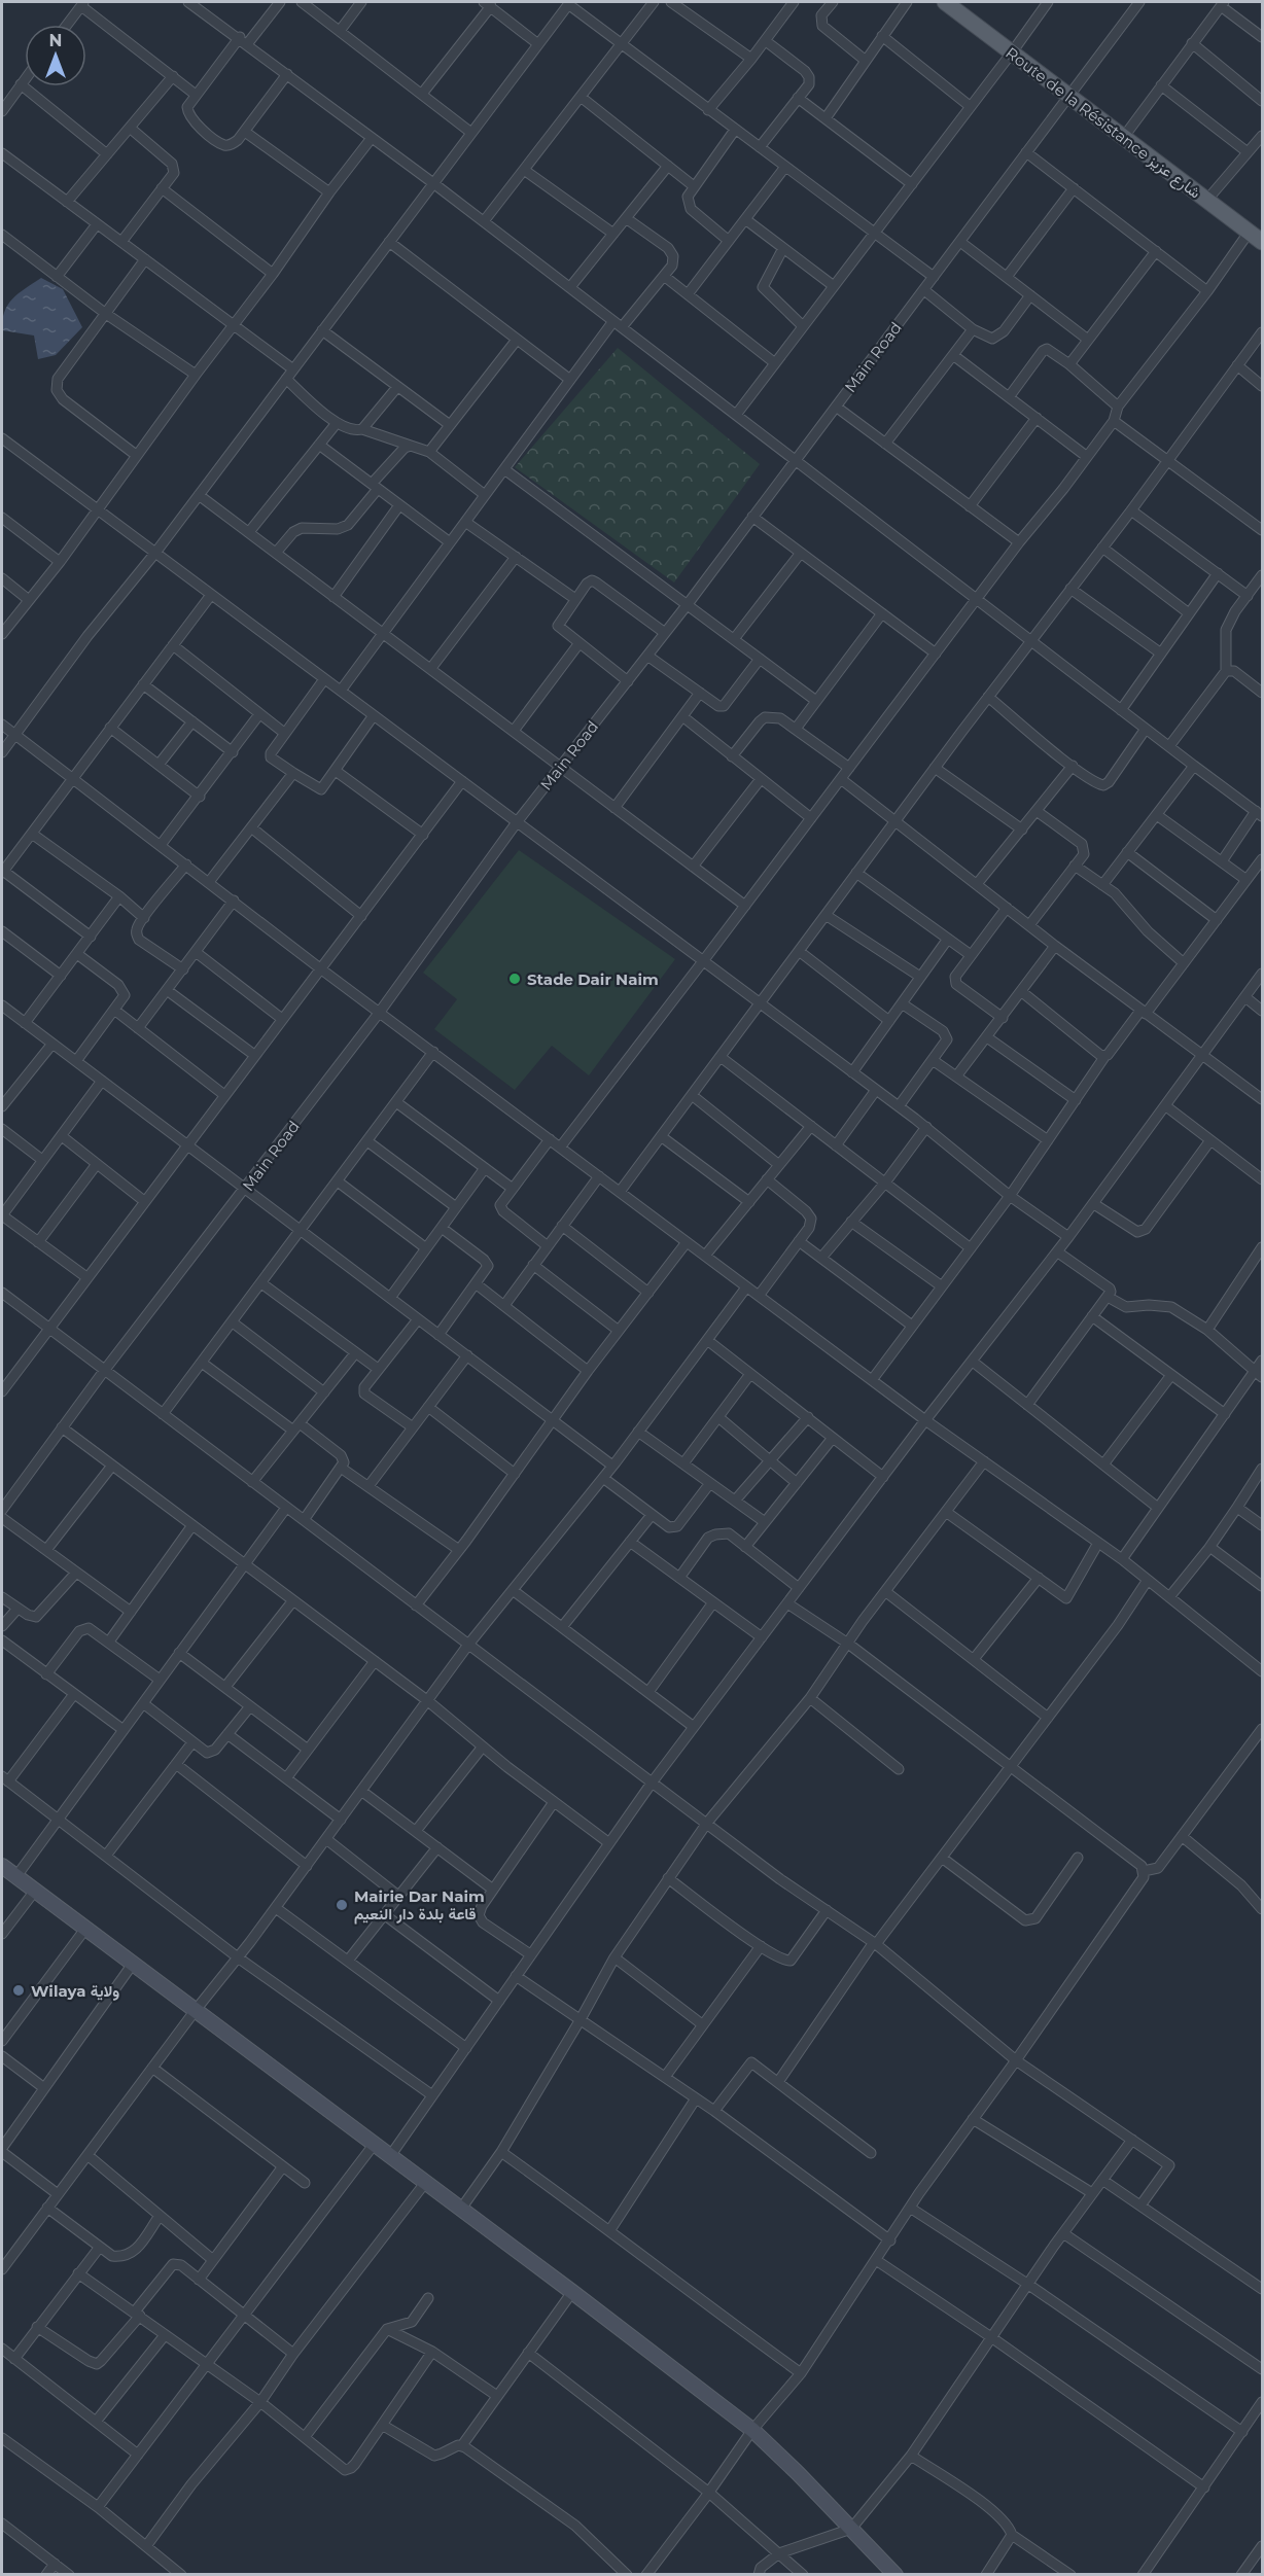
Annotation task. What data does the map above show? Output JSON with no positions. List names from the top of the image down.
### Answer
{
  "streets": {
    "main road": ["Route de la Résistance شارع عزيز"],
    "street": ["Main Road"]
  },
  "crossings": [
    ["Route de la Résistance شارع عزيز", "Main Road"]
  ],
  "places": ["Stade Dair Naim", "Mairie Dar Naim قاعة بلدة دار النعيم", "Wilaya ولاية"],
  "north": "top"
}
